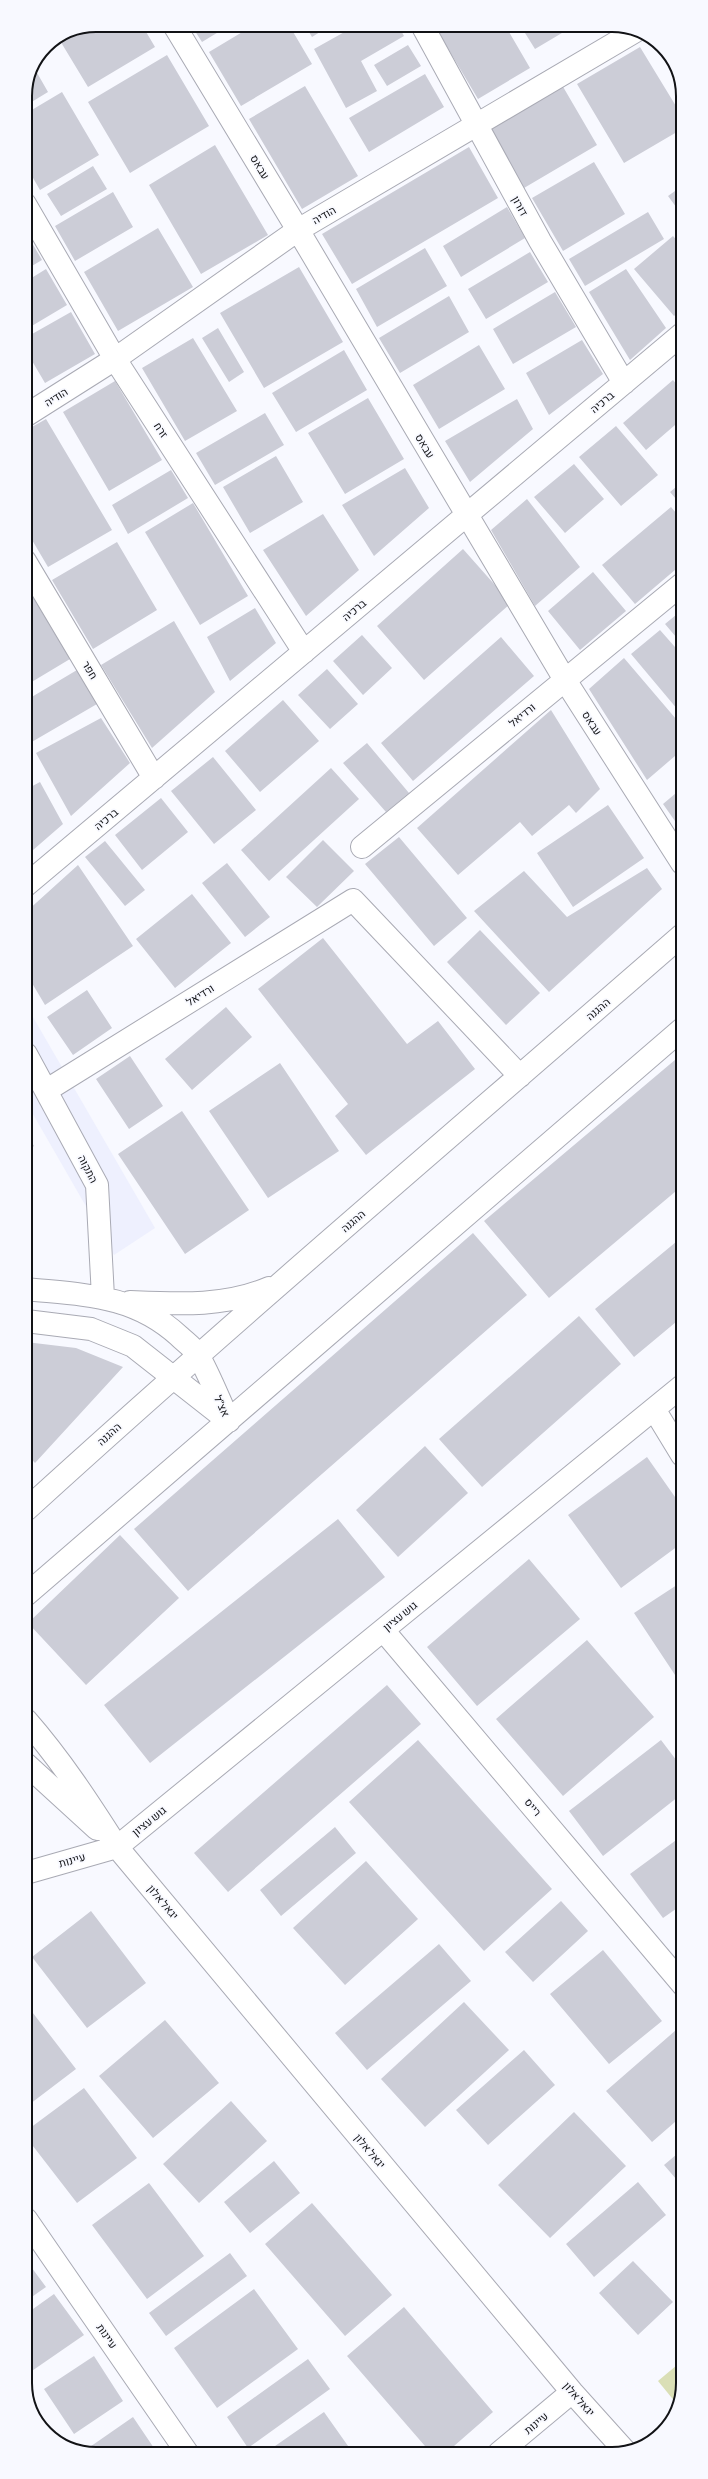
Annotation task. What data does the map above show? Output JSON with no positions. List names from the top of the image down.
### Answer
{
  "streets": {
    "street": [
      "עבאס",
      "דורון",
      "הודיה",
      "ברכיה",
      "זרח",
      "חפר",
      "ורדיאל",
      "ההגנה",
      "התקוה",
      "אצ\"ל",
      "גוש עציון",
      "רייס",
      "עיינות",
      "יגאל אלון"
    ]
  },
  "crossings": [
    ["עבאס", "הודיה"],
    ["עבאס", "ברכיה"],
    ["עבאס", "ורדיאל"],
    ["דורון", "הודיה"],
    ["דורון", "ברכיה"],
    ["הודיה", "זרח"],
    ["ברכיה", "זרח"],
    ["ברכיה", "חפר"],
    ["ורדיאל", "ההגנה"],
    ["ורדיאל", "התקוה"],
    ["ההגנה", "אצ\"ל"],
    ["התקוה", "אצ\"ל"],
    ["גוש עציון", "רייס"],
    ["גוש עציון", "עיינות"],
    ["גוש עציון", "יגאל אלון"],
    ["עיינות", "יגאל אלון"]
  ]
}
